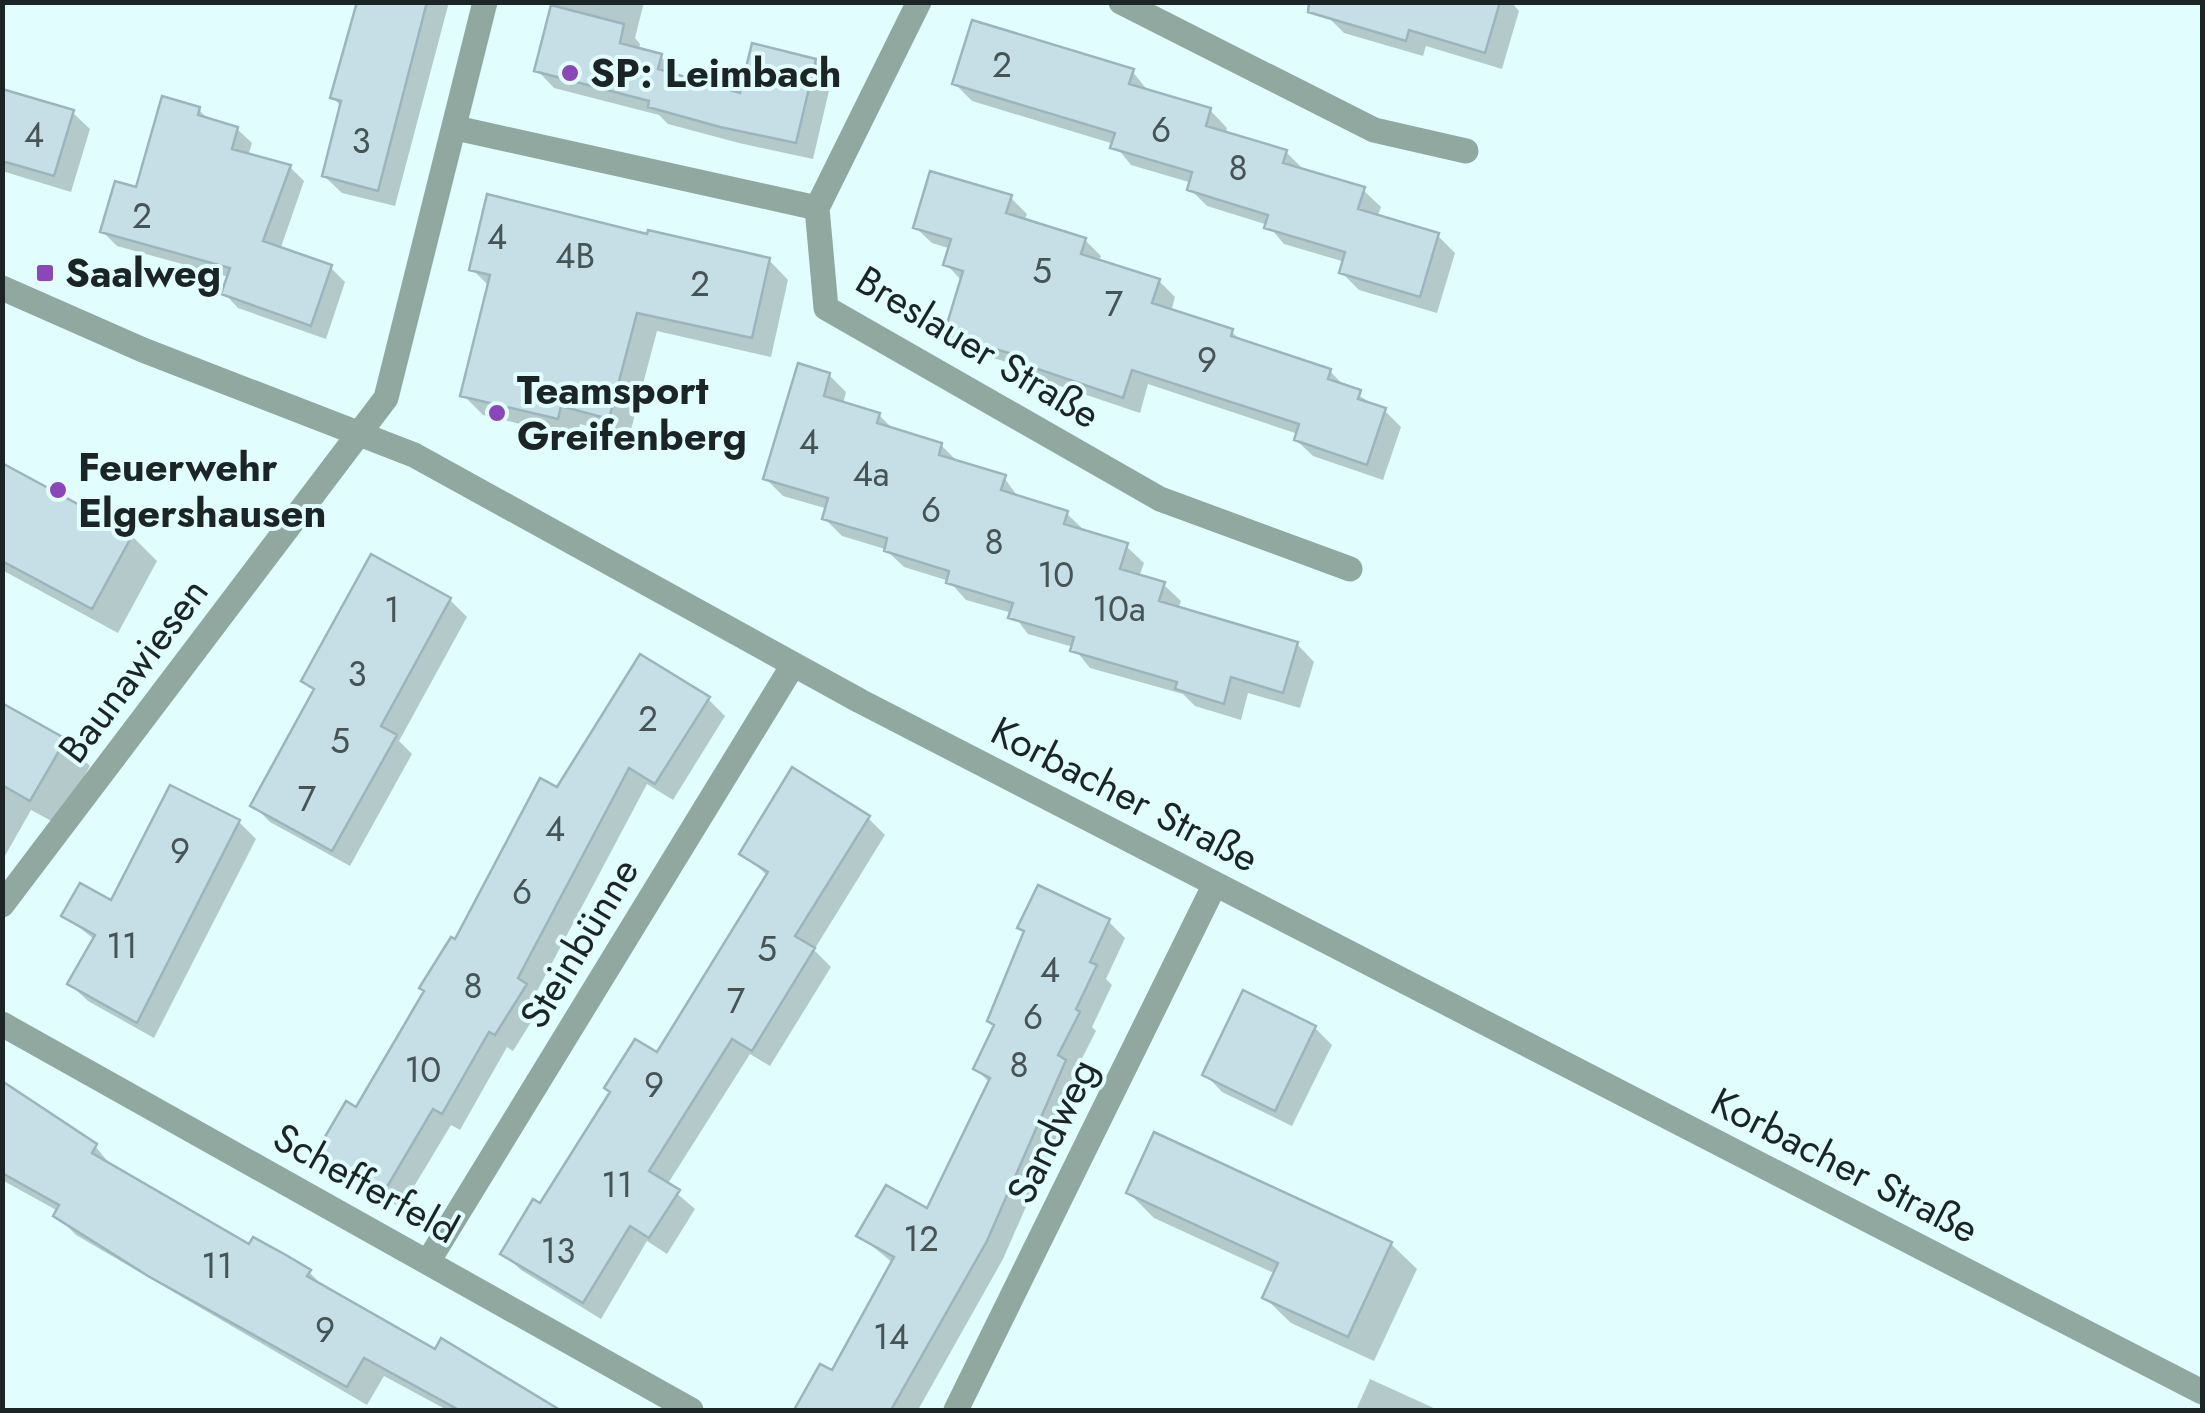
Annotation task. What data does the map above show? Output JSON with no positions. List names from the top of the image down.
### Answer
{
  "streets": {
    "street": [
      "Breslauer Straße",
      "Baunawiesen",
      "Korbacher Straße",
      "Steinbünne",
      "Sandweg",
      "Schefferfeld"
    ]
  },
  "crossings": [
    ["Baunawiesen", "Korbacher Straße"],
    ["Korbacher Straße", "Steinbünne"],
    ["Korbacher Straße", "Sandweg"],
    ["Steinbünne", "Schefferfeld"]
  ],
  "places": {
    "other": ["SP: Leimbach", "Teamsport Greifenberg", "Feuerwehr Elgershausen"],
    "transit": ["Saalweg"]
  },
  "house_numbers": [
    "2",
    "6",
    "4",
    "3",
    "8",
    "2",
    "4",
    "4B",
    "5",
    "2",
    "7",
    "9",
    "4",
    "4a",
    "6",
    "8",
    "10",
    "10a",
    "1",
    "3",
    "2",
    "5",
    "7",
    "4",
    "9",
    "6",
    "11",
    "5",
    "4",
    "8",
    "7",
    "6",
    "8",
    "10",
    "9",
    "11",
    "12",
    "13",
    "11",
    "9",
    "14"
  ]
}
